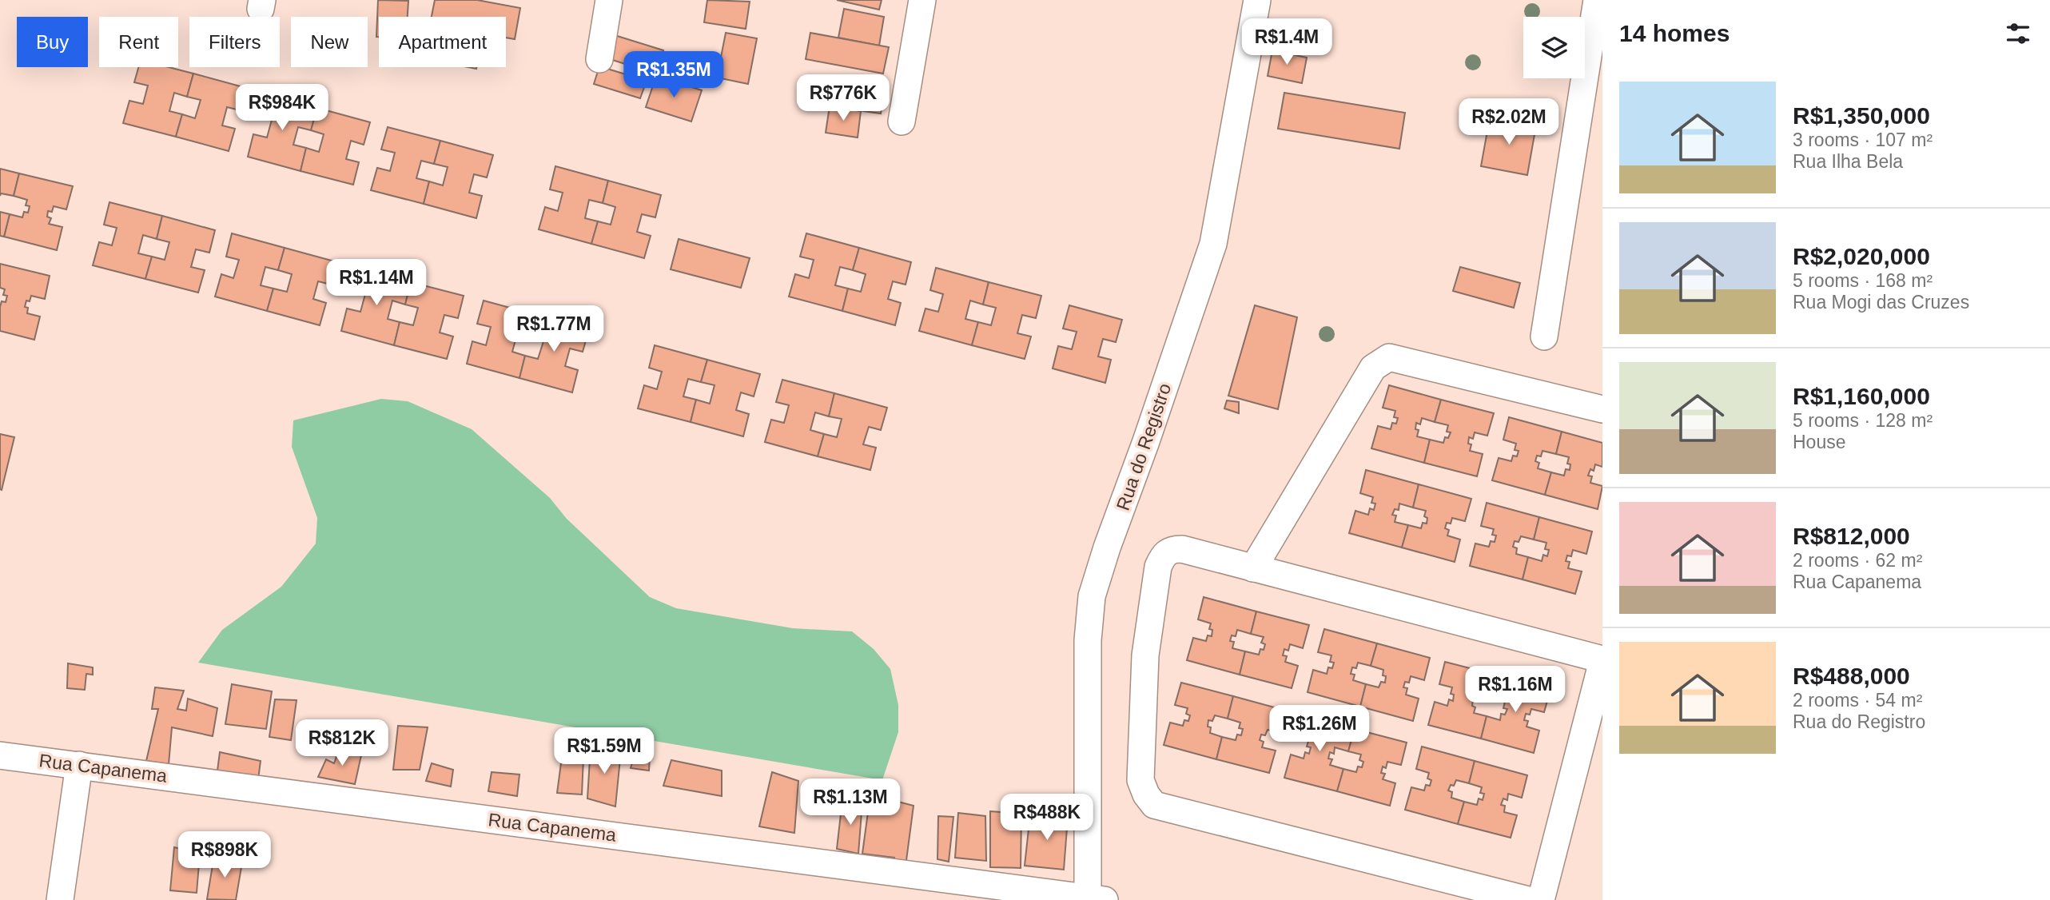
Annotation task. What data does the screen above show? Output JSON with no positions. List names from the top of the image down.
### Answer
{
  "streets": {
    "street": ["Rua do Registro", "Rua Capanema"]
  },
  "crossings": [
    ["Rua do Registro", "Rua Capanema"]
  ],
  "page": {
    "heading": "14 homes",
    "chip": [
      "Buy",
      "Rent",
      "Filters",
      "New",
      "Apartment"
    ],
    "price": [
      "R$1.4M",
      "R$1.35M",
      "R$776K",
      "R$984K",
      "R$2.02M",
      "R$1.14M",
      "R$1.77M",
      "R$1.16M",
      "R$1.26M",
      "R$812K",
      "R$1.59M",
      "R$1.13M",
      "R$488K",
      "R$898K"
    ],
    "list": [
      {
        "name": "R$1,350,000",
        "note": "3 rooms · 107 m² · Rua Ilha Bela"
      },
      {
        "name": "R$2,020,000",
        "note": "5 rooms · 168 m² · Rua Mogi das Cruzes"
      },
      {
        "name": "R$1,160,000",
        "note": "5 rooms · 128 m² · House"
      },
      {
        "name": "R$812,000",
        "note": "2 rooms · 62 m² · Rua Capanema"
      },
      {
        "name": "R$488,000",
        "note": "2 rooms · 54 m² · Rua do Registro"
      }
    ]
  }
}
